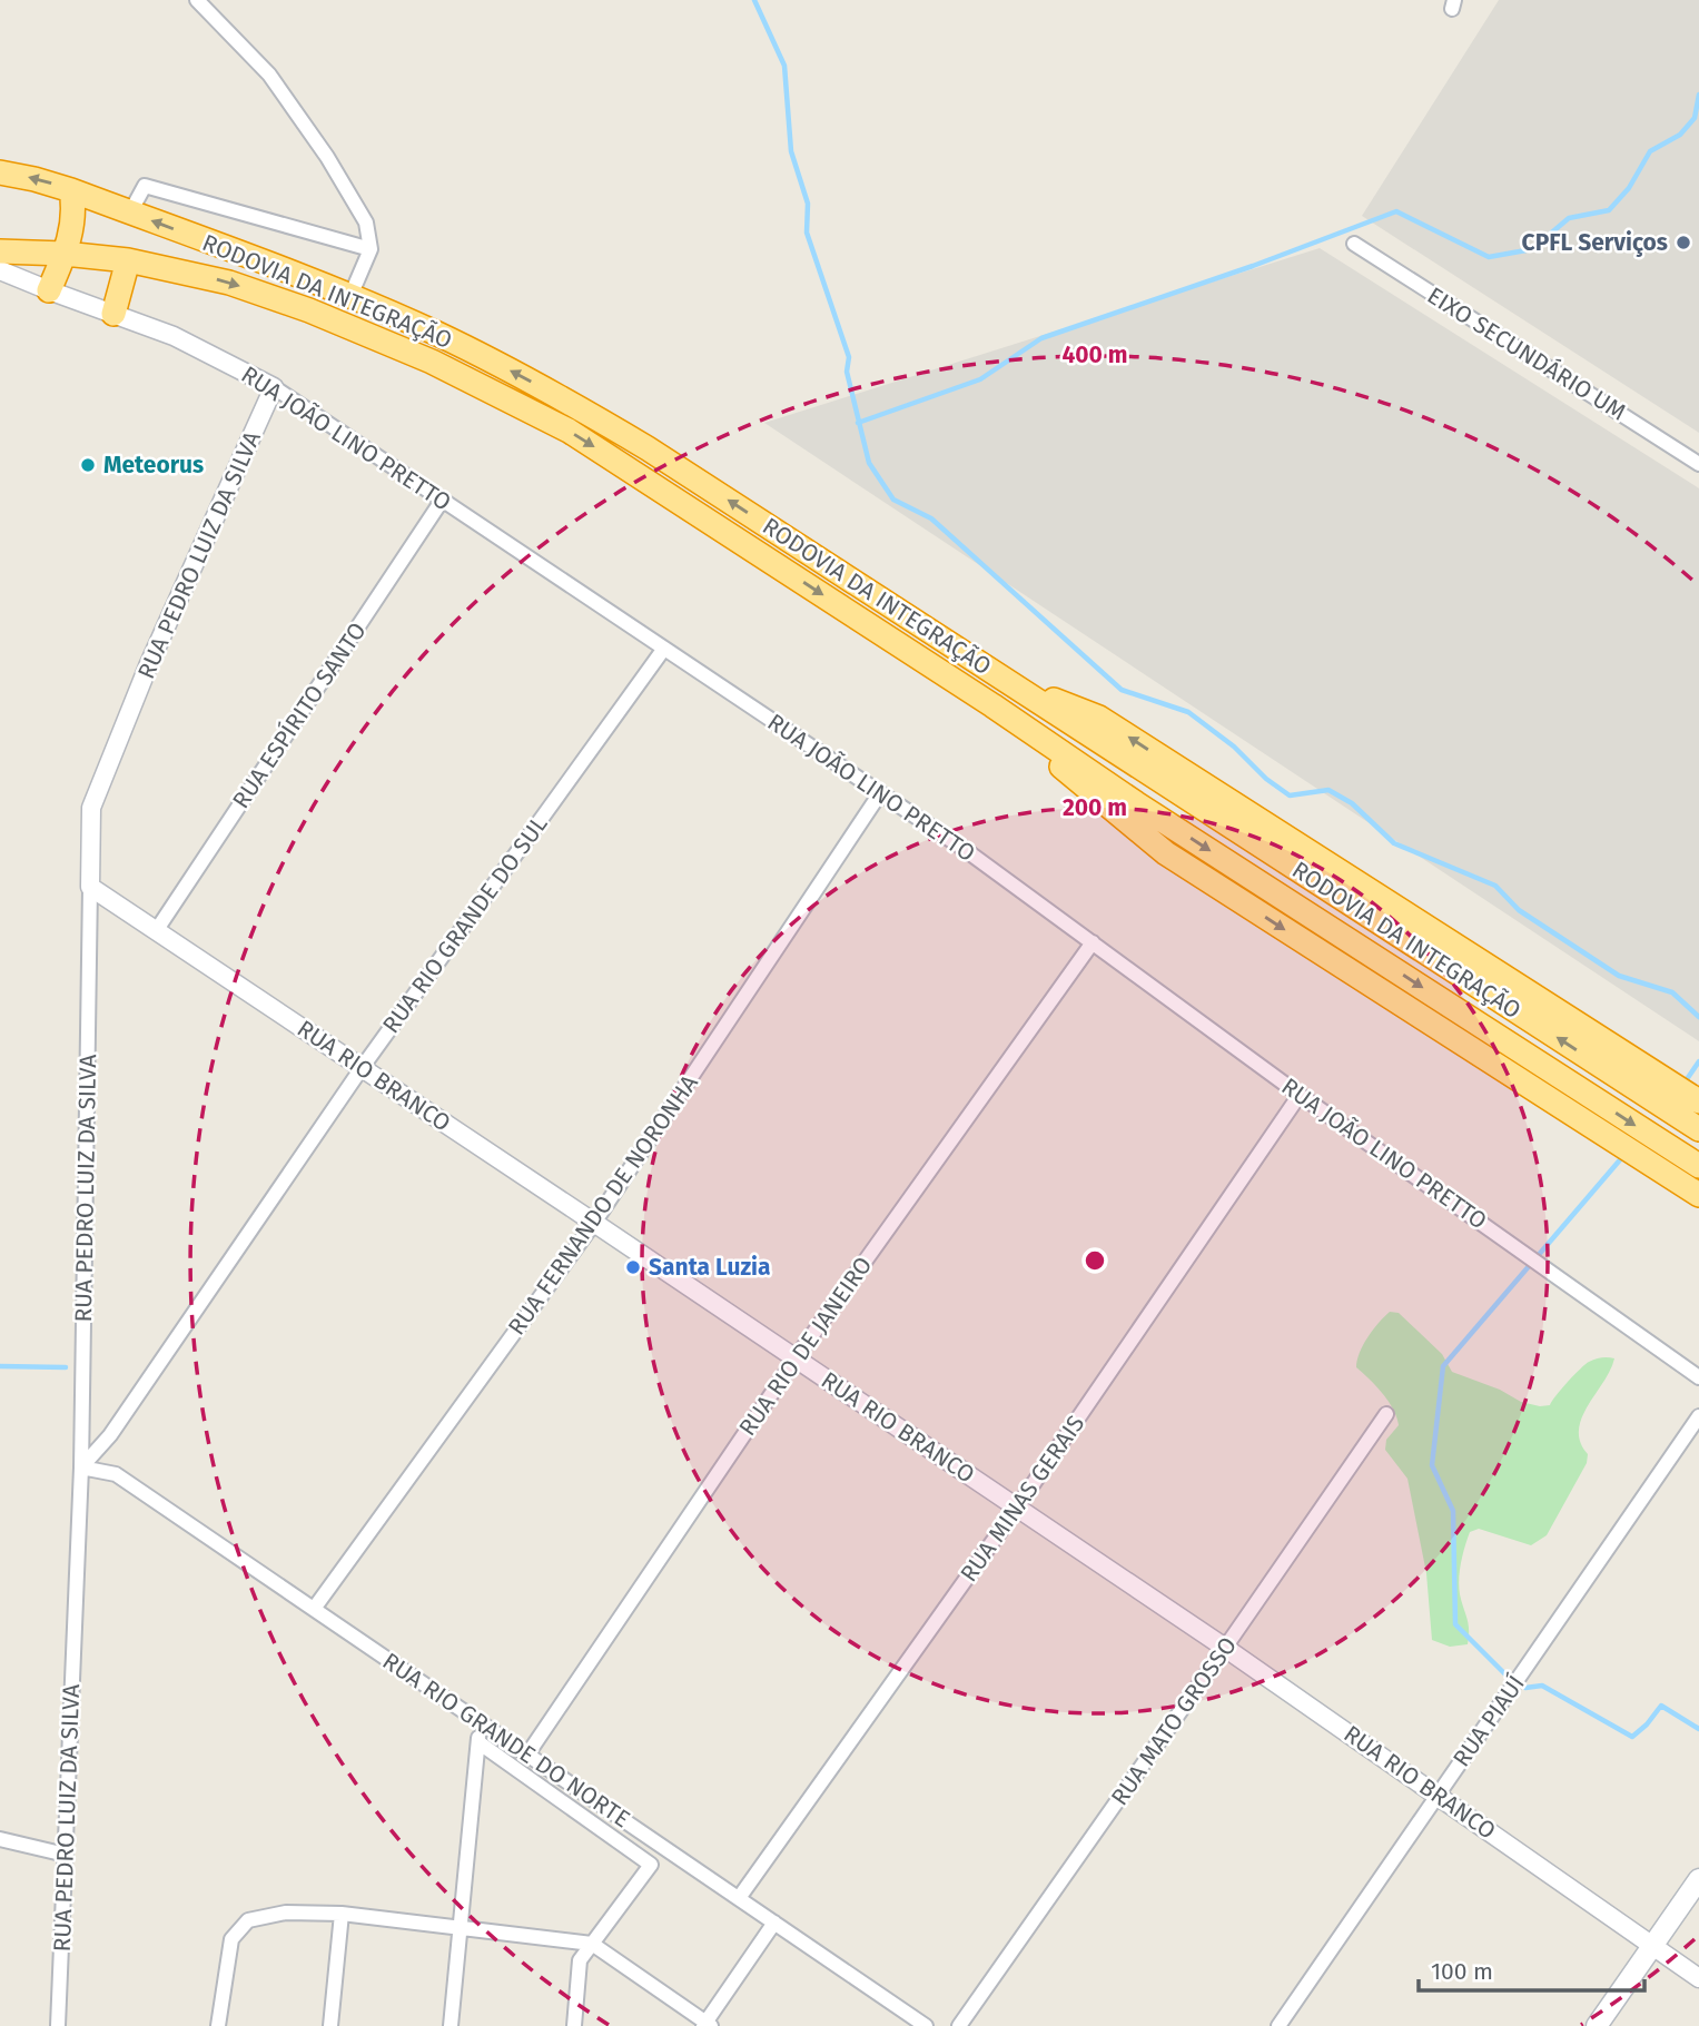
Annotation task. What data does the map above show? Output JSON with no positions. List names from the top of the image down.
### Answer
{
  "streets": {
    "highway": ["RODOVIA DA INTEGRAÇÃO"],
    "street": [
      "EIXO SECUNDÁRIO UM",
      "RUA JOÃO LINO PRETTO",
      "RUA PEDRO LUIZ DA SILVA",
      "RUA ESPÍRITO SANTO",
      "RUA RIO GRANDE DO SUL",
      "RUA RIO BRANCO",
      "RUA FERNANDO DE NORONHA",
      "RUA RIO DE JANEIRO",
      "RUA MINAS GERAIS",
      "RUA MATO GROSSO",
      "RUA PIAUÍ",
      "RUA RIO GRANDE DO NORTE"
    ]
  },
  "crossings": [
    ["RUA JOÃO LINO PRETTO", "RUA PEDRO LUIZ DA SILVA"],
    ["RUA JOÃO LINO PRETTO", "RUA ESPÍRITO SANTO"],
    ["RUA JOÃO LINO PRETTO", "RUA RIO GRANDE DO SUL"],
    ["RUA JOÃO LINO PRETTO", "RUA FERNANDO DE NORONHA"],
    ["RUA JOÃO LINO PRETTO", "RUA RIO DE JANEIRO"],
    ["RUA JOÃO LINO PRETTO", "RUA MINAS GERAIS"],
    ["RUA PEDRO LUIZ DA SILVA", "RUA RIO GRANDE DO SUL"],
    ["RUA PEDRO LUIZ DA SILVA", "RUA RIO BRANCO"],
    ["RUA PEDRO LUIZ DA SILVA", "RUA RIO GRANDE DO NORTE"],
    ["RUA ESPÍRITO SANTO", "RUA RIO BRANCO"],
    ["RUA RIO GRANDE DO SUL", "RUA RIO BRANCO"],
    ["RUA RIO GRANDE DO SUL", "RUA RIO GRANDE DO NORTE"],
    ["RUA RIO BRANCO", "RUA FERNANDO DE NORONHA"],
    ["RUA RIO BRANCO", "RUA RIO DE JANEIRO"],
    ["RUA RIO BRANCO", "RUA MINAS GERAIS"],
    ["RUA RIO BRANCO", "RUA MATO GROSSO"],
    ["RUA RIO BRANCO", "RUA PIAUÍ"],
    ["RUA FERNANDO DE NORONHA", "RUA RIO GRANDE DO NORTE"],
    ["RUA RIO DE JANEIRO", "RUA RIO GRANDE DO NORTE"],
    ["RUA MINAS GERAIS", "RUA RIO GRANDE DO NORTE"]
  ],
  "places": ["CPFL Serviços", "Meteorus", "Santa Luzia"],
  "scale_bar": "100 m",
  "rings": ["400 m", "200 m"]
}
